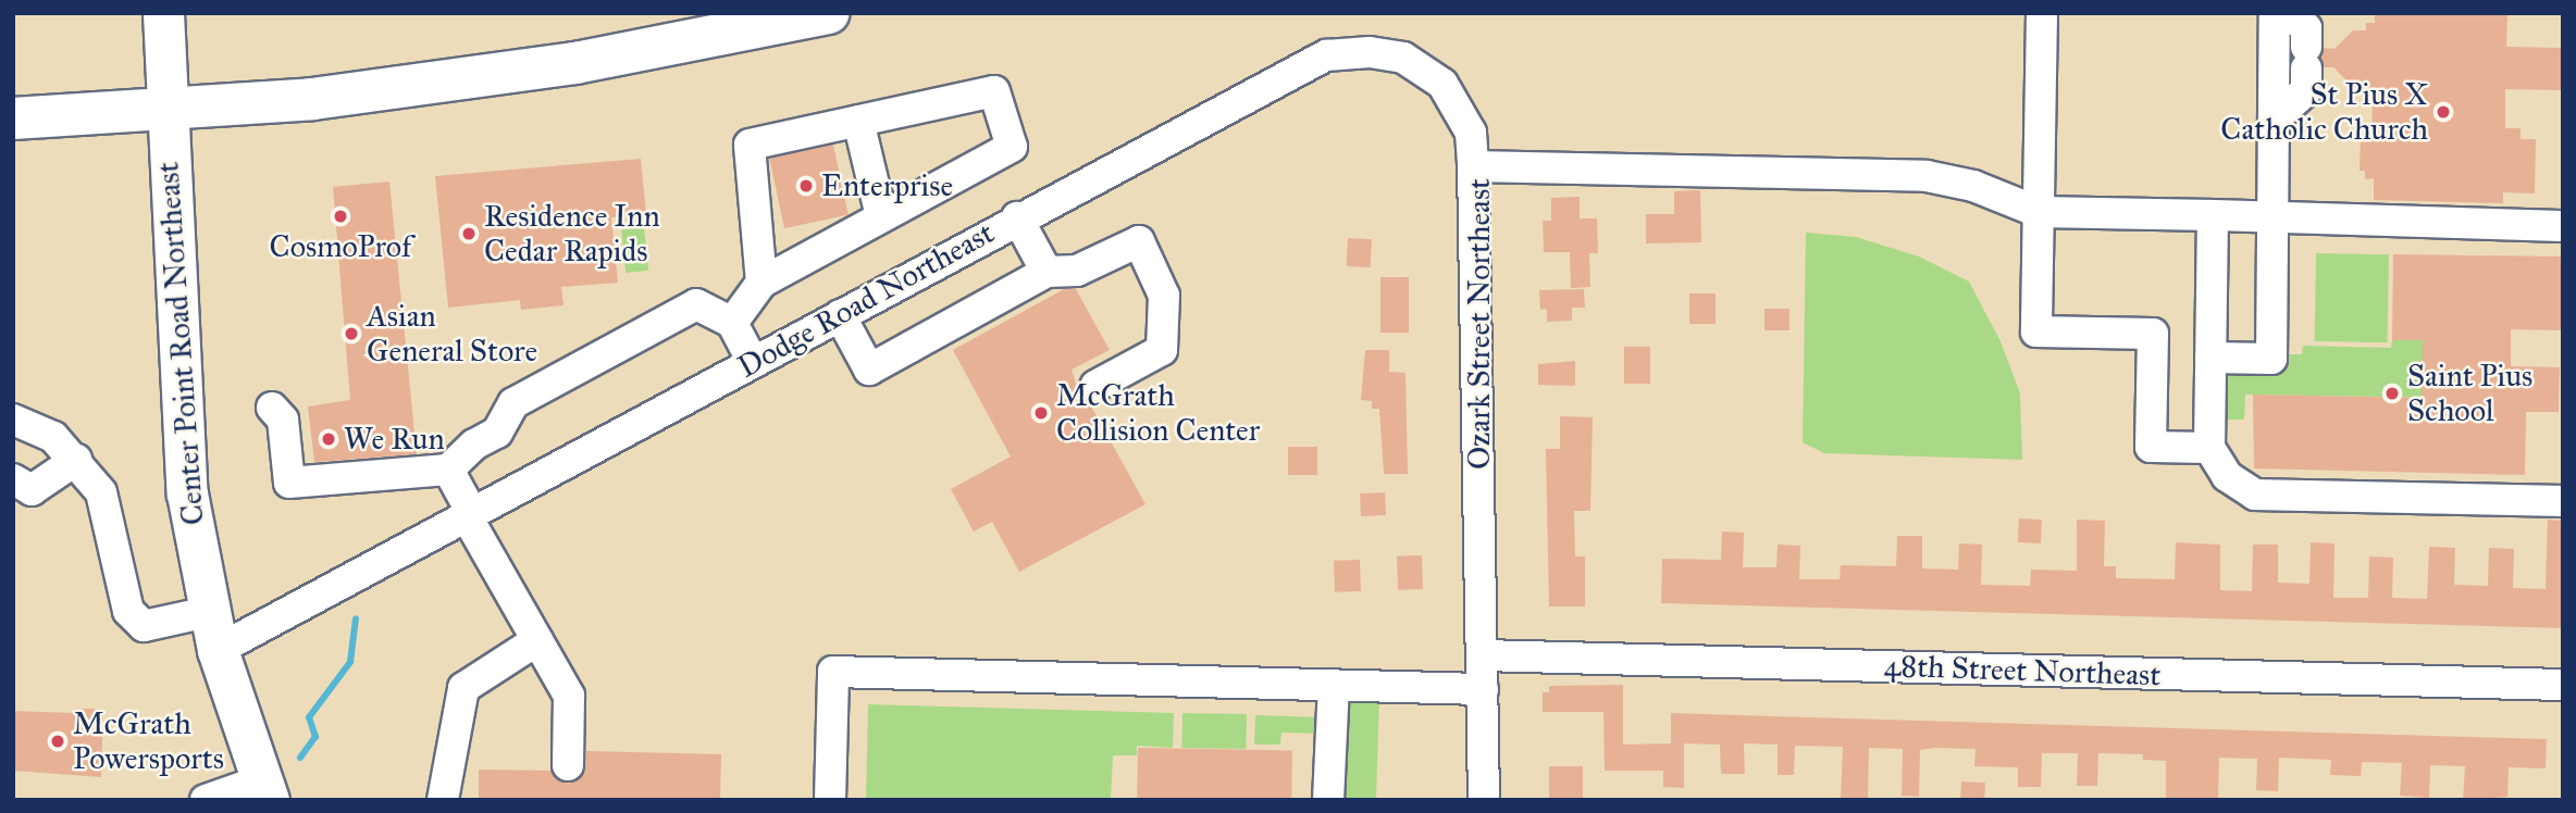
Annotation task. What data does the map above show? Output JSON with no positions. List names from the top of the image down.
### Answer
{
  "streets": {
    "main road": ["Center Point Road Northeast"],
    "street": ["Dodge Road Northeast", "Ozark Street Northeast", "48th Street Northeast"]
  },
  "crossings": [
    ["Dodge Road Northeast", "Ozark Street Northeast"],
    ["Dodge Road Northeast", "Center Point Road Northeast"],
    ["Ozark Street Northeast", "48th Street Northeast"]
  ],
  "places": [
    "St Pius X Catholic Church",
    "Enterprise",
    "CosmoProf",
    "Residence Inn Cedar Rapids",
    "Asian General Store",
    "Saint Pius School",
    "McGrath Collision Center",
    "We Run",
    "McGrath Powersports"
  ]
}
